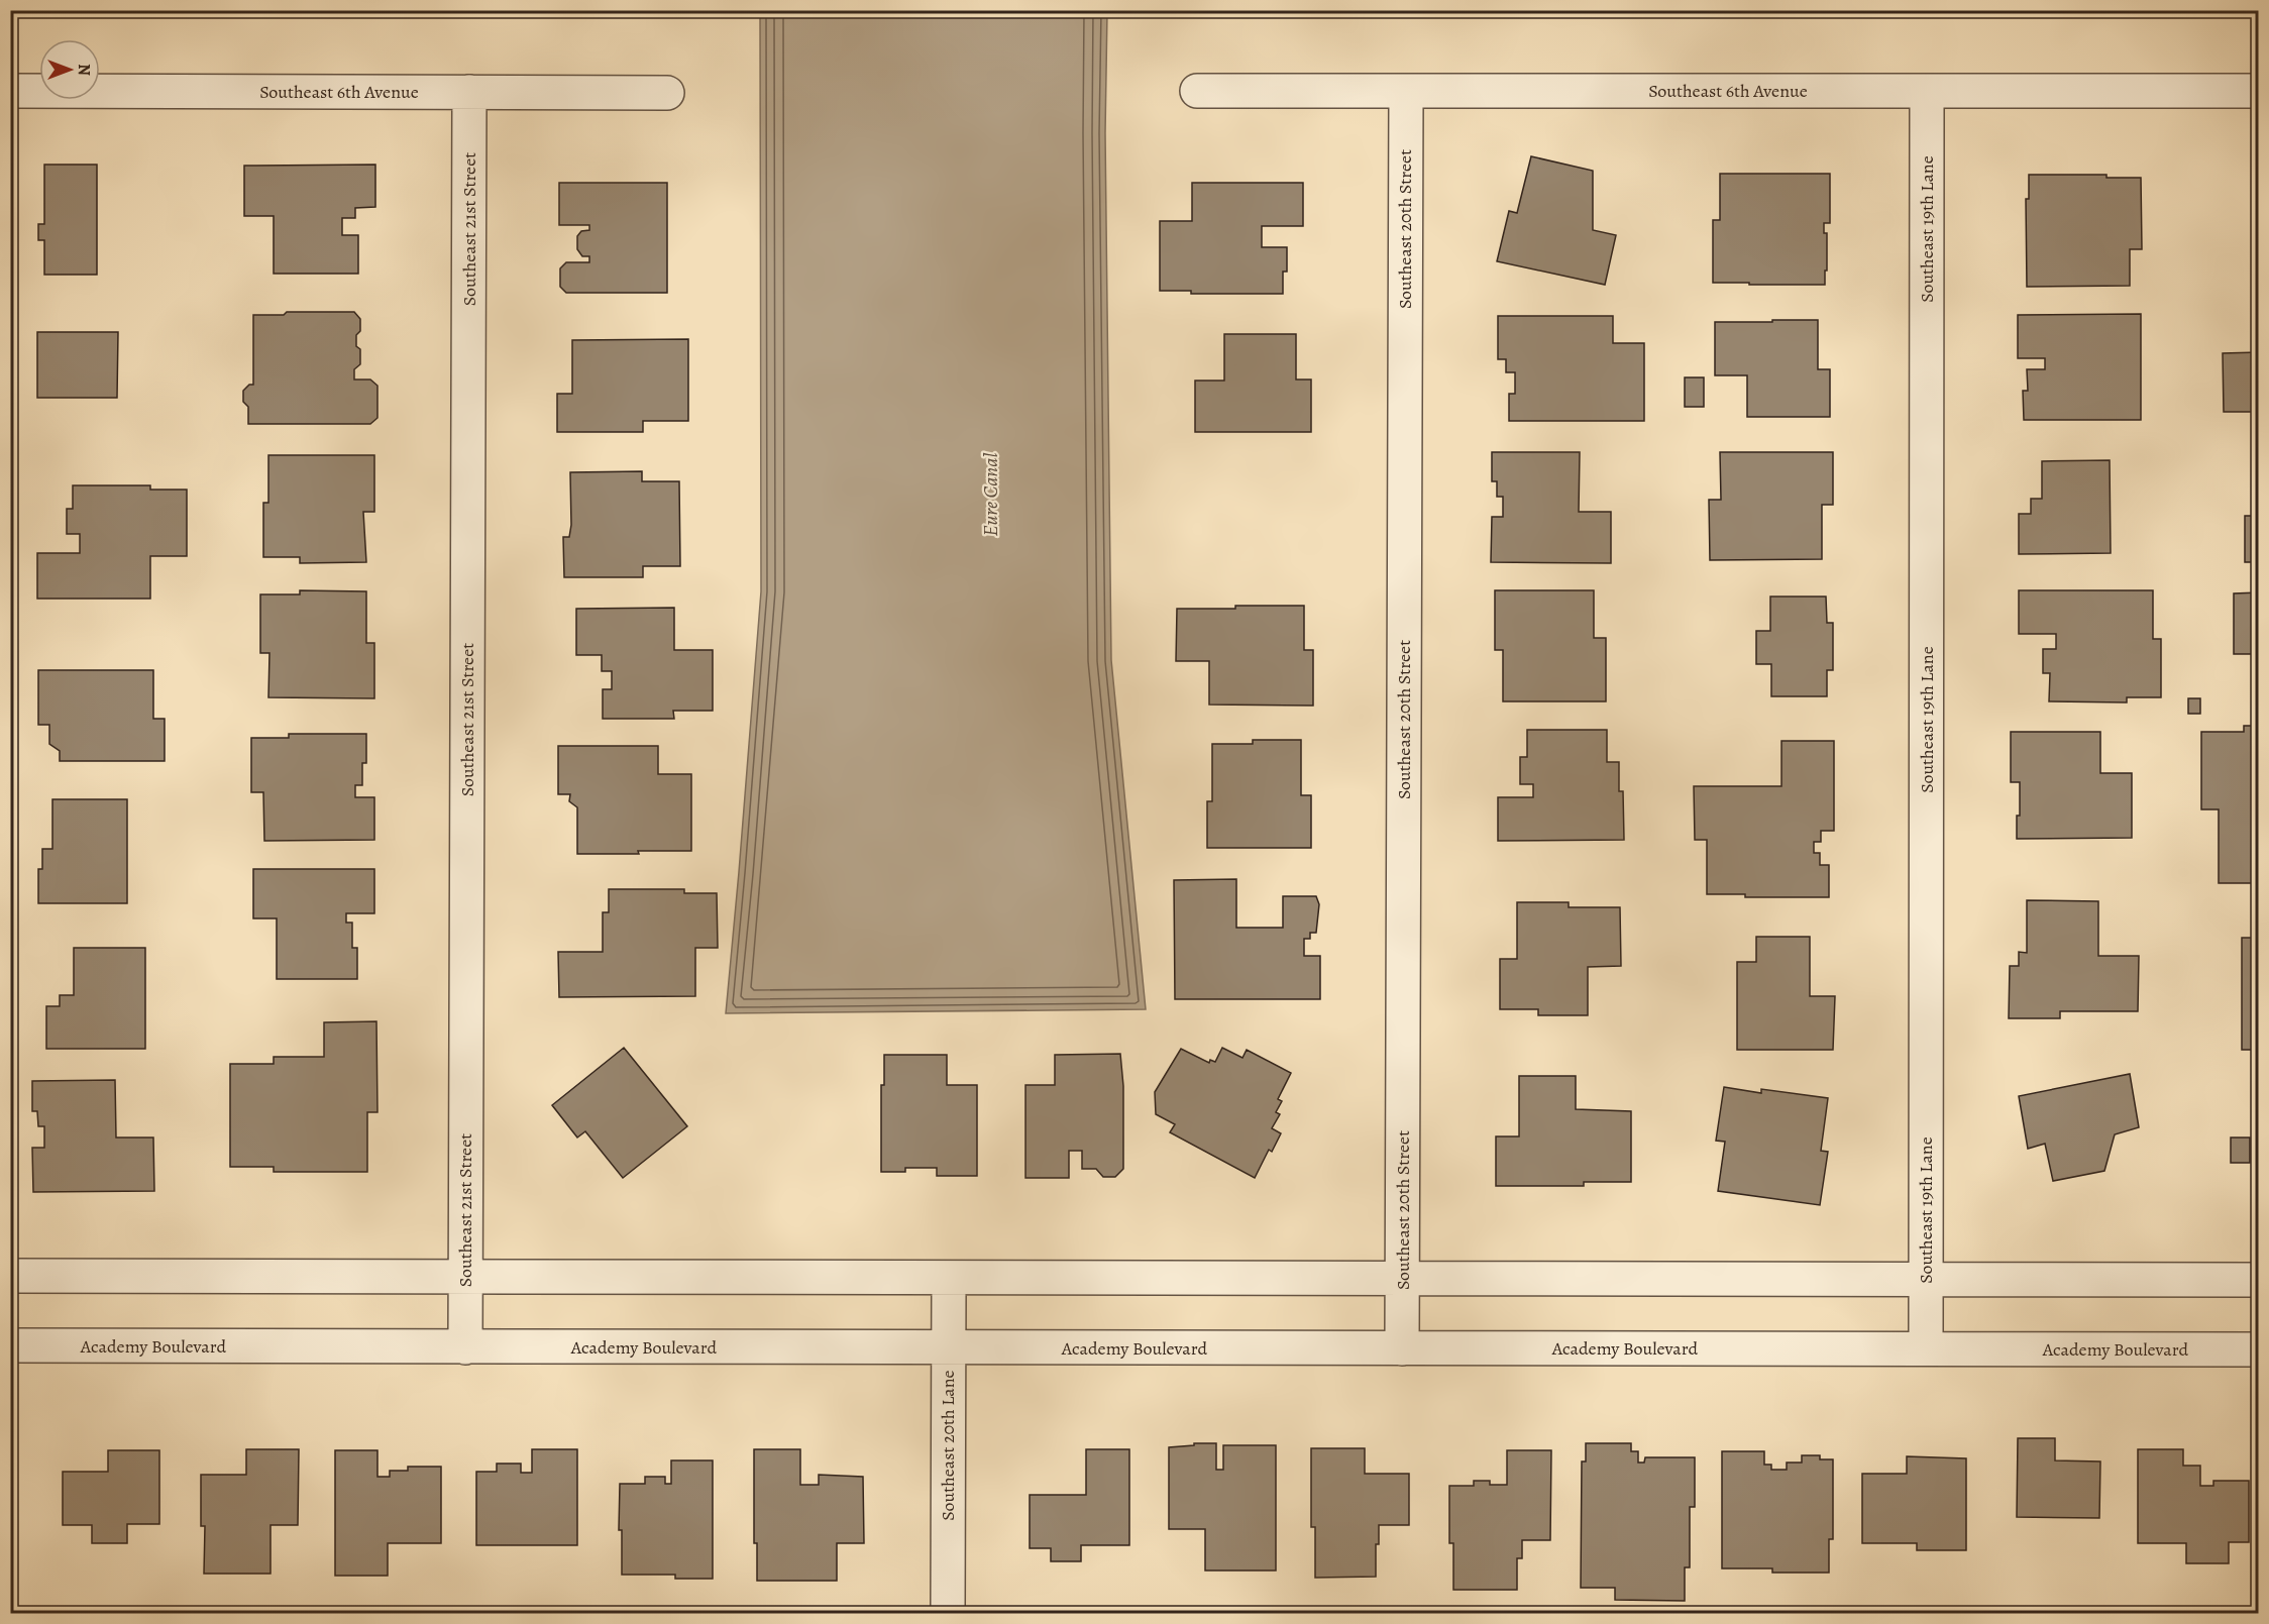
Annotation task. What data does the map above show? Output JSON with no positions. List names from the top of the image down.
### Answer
{
  "streets": {
    "street": [
      "Southeast 6th Avenue",
      "Southeast 21st Street",
      "Southeast 20th Street",
      "Southeast 19th Lane",
      "Academy Boulevard",
      "Southeast 20th Lane"
    ]
  },
  "crossings": [
    ["Southeast 6th Avenue", "Southeast 21st Street"],
    ["Southeast 6th Avenue", "Southeast 20th Street"],
    ["Southeast 6th Avenue", "Southeast 19th Lane"],
    ["Southeast 21st Street", "Academy Boulevard"],
    ["Southeast 20th Street", "Academy Boulevard"],
    ["Southeast 19th Lane", "Academy Boulevard"],
    ["Academy Boulevard", "Southeast 20th Lane"]
  ],
  "water": ["Eure Canal"],
  "north": "right"
}
